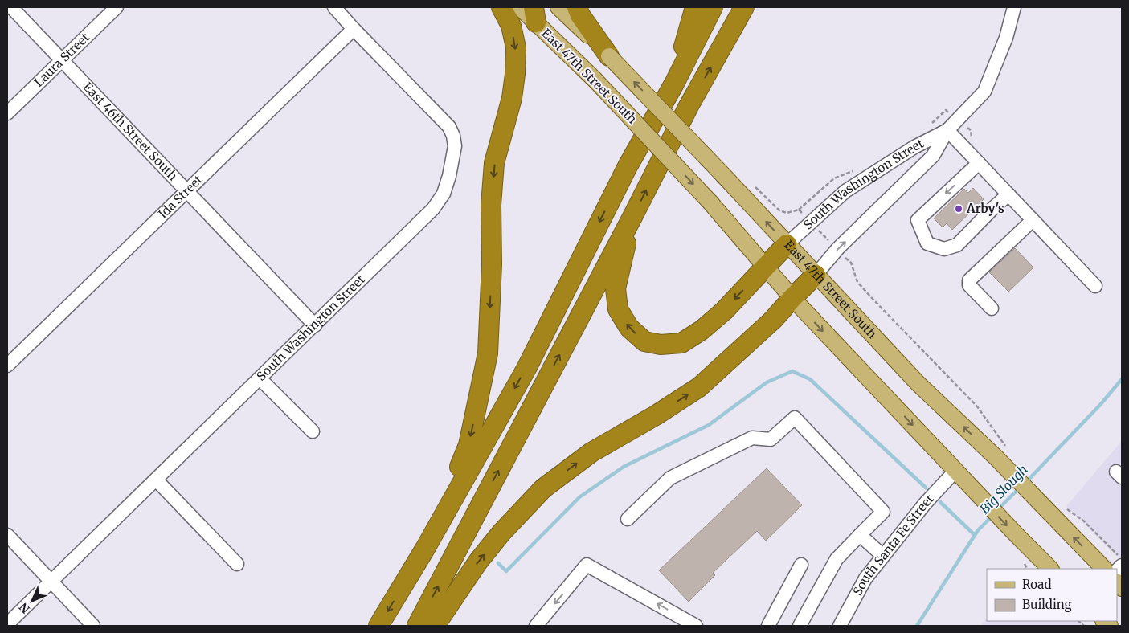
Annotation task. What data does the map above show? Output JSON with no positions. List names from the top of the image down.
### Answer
{
  "streets": {
    "main road": ["East 47th Street South"],
    "street": [
      "Laura Street",
      "East 46th Street South",
      "South Washington Street",
      "Ida Street",
      "South Santa Fe Street"
    ]
  },
  "crossings": [
    ["Laura Street", "East 46th Street South"],
    ["East 47th Street South", "South Washington Street"],
    ["East 47th Street South", "South Santa Fe Street"],
    ["East 46th Street South", "South Washington Street"],
    ["East 46th Street South", "Ida Street"],
    ["South Washington Street", "Ida Street"]
  ],
  "water": ["Big Slough"],
  "places": ["Arby's"],
  "legend": ["Road", "Building"],
  "north": "bottom left"
}
